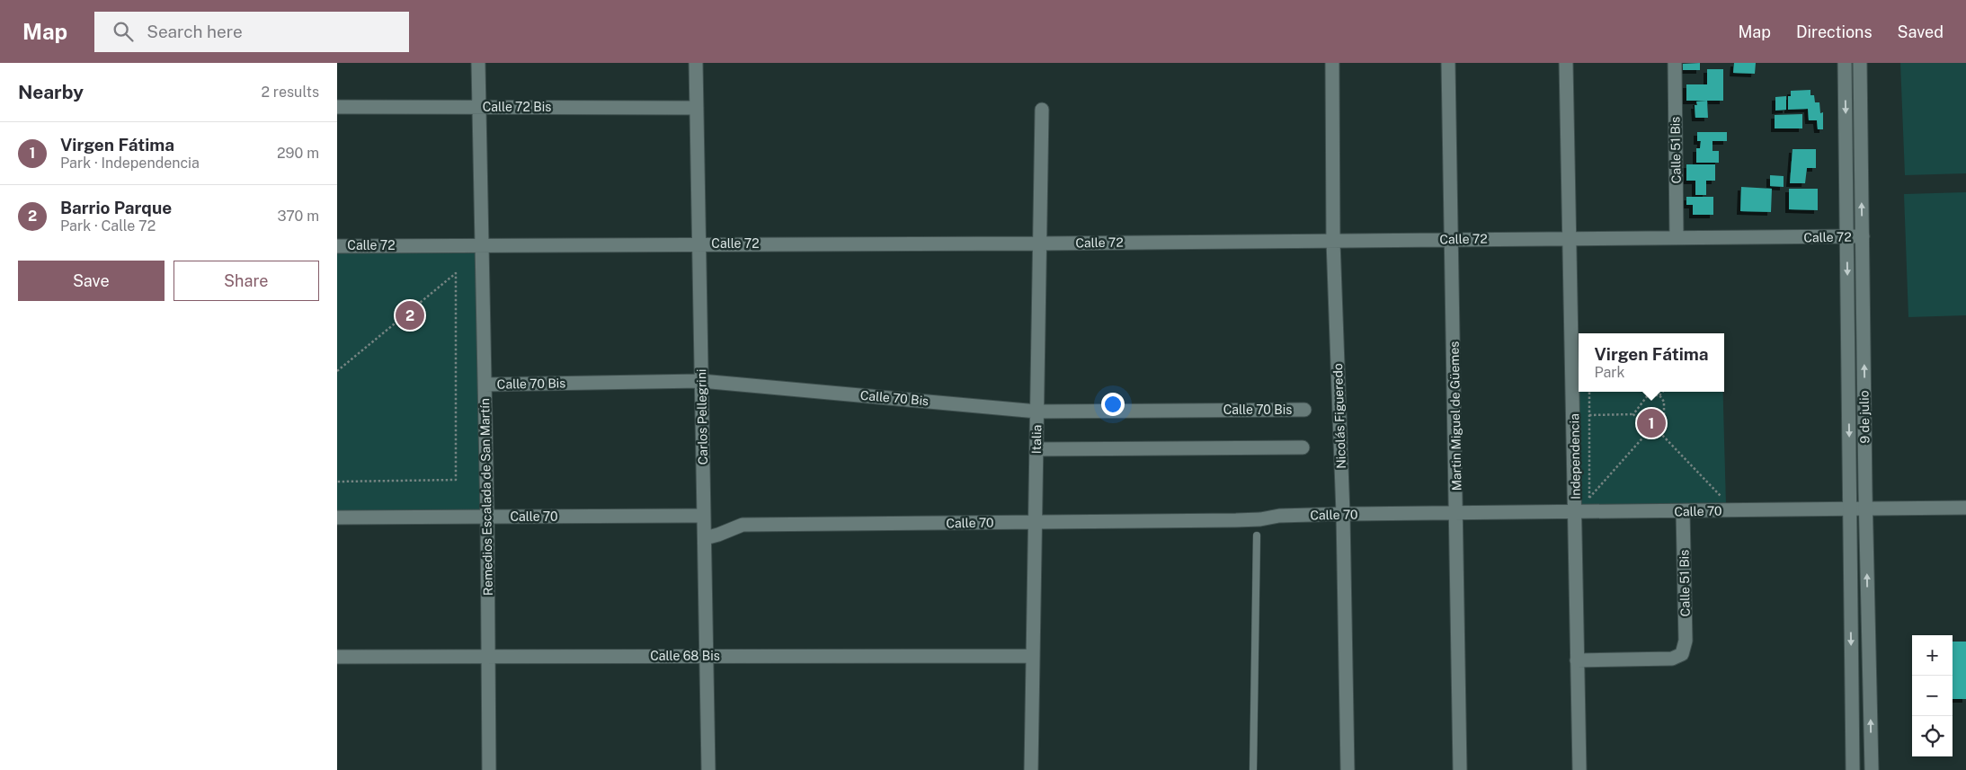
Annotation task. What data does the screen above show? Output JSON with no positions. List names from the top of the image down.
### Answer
{
  "streets": {
    "street": [
      "Calle 72 Bis",
      "Calle 51 Bis",
      "Calle 72",
      "Calle 70 Bis",
      "Nicolás Figueredo",
      "Martin Miguel de Güemes",
      "Carlos Pellegrini",
      "9 de julio",
      "Italia",
      "Independencia",
      "Remedios Escalada de San Martín",
      "Calle 70",
      "Calle 68 Bis"
    ]
  },
  "crossings": [
    ["Calle 72 Bis", "Carlos Pellegrini"],
    ["Calle 72 Bis", "Remedios Escalada de San Martín"],
    ["Calle 51 Bis", "Calle 72"],
    ["Calle 51 Bis", "Independencia"],
    ["Calle 51 Bis", "Calle 70"],
    ["Calle 72", "Nicolás Figueredo"],
    ["Calle 72", "Martin Miguel de Güemes"],
    ["Calle 72", "Carlos Pellegrini"],
    ["Calle 72", "9 de julio"],
    ["Calle 72", "Italia"],
    ["Calle 72", "Independencia"],
    ["Calle 72", "Remedios Escalada de San Martín"],
    ["Calle 70 Bis", "Carlos Pellegrini"],
    ["Calle 70 Bis", "Italia"],
    ["Calle 70 Bis", "Remedios Escalada de San Martín"],
    ["Nicolás Figueredo", "Calle 70"],
    ["Martin Miguel de Güemes", "Calle 70"],
    ["Carlos Pellegrini", "Calle 70"],
    ["Carlos Pellegrini", "Calle 68 Bis"],
    ["9 de julio", "Calle 70"],
    ["Italia", "Calle 70"],
    ["Italia", "Calle 68 Bis"],
    ["Independencia", "Calle 70"],
    ["Remedios Escalada de San Martín", "Calle 70"],
    ["Remedios Escalada de San Martín", "Calle 68 Bis"]
  ],
  "page": {
    "header": "Map",
    "search": "Search here",
    "nav": ["Map", "Directions", "Saved"],
    "heading": ["Nearby", "2 results"],
    "list": [
      {
        "mark": "1",
        "name": "Virgen Fátima",
        "note": "Park · Independencia",
        "value": "290 m"
      },
      {
        "mark": "2",
        "name": "Barrio Parque",
        "note": "Park · Calle 72",
        "value": "370 m"
      }
    ],
    "buttons": ["Save", "Share"],
    "pins": ["2", "1"],
    "popup": ["Virgen Fátima", "Park"],
    "map_buttons": ["+", "−"]
  }
}
